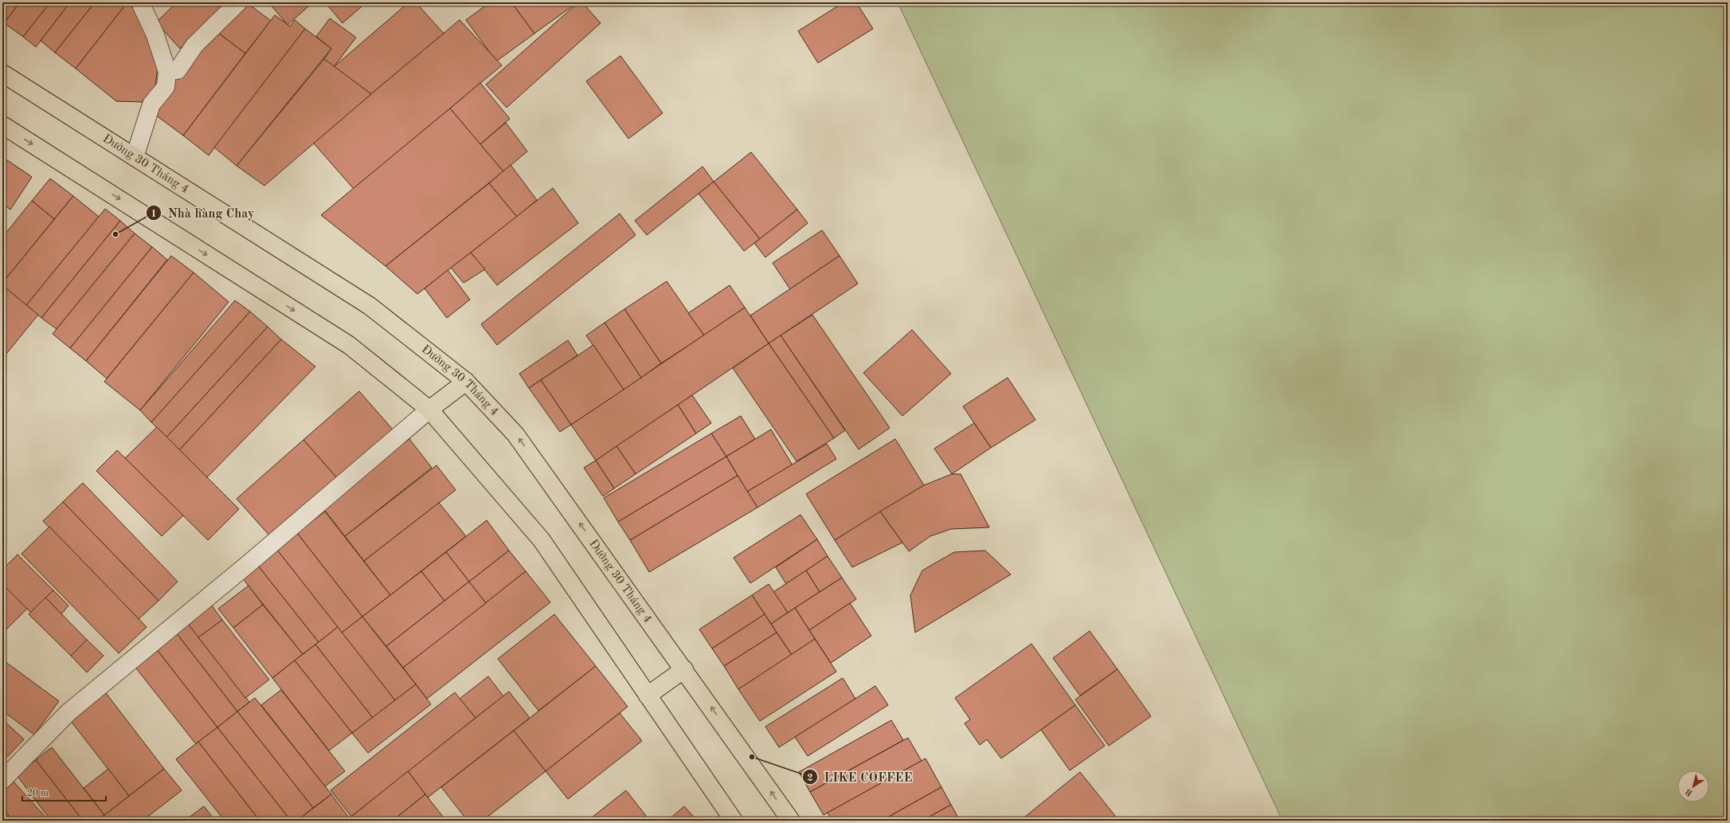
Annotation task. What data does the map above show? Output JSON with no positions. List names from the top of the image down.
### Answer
{
  "streets": {
    "main road": ["Đường 30 Tháng 4"]
  },
  "places": ["Nhà hàng Chay", "LIKE COFFEE"],
  "scale_bar": "20 m",
  "north": "bottom left"
}
